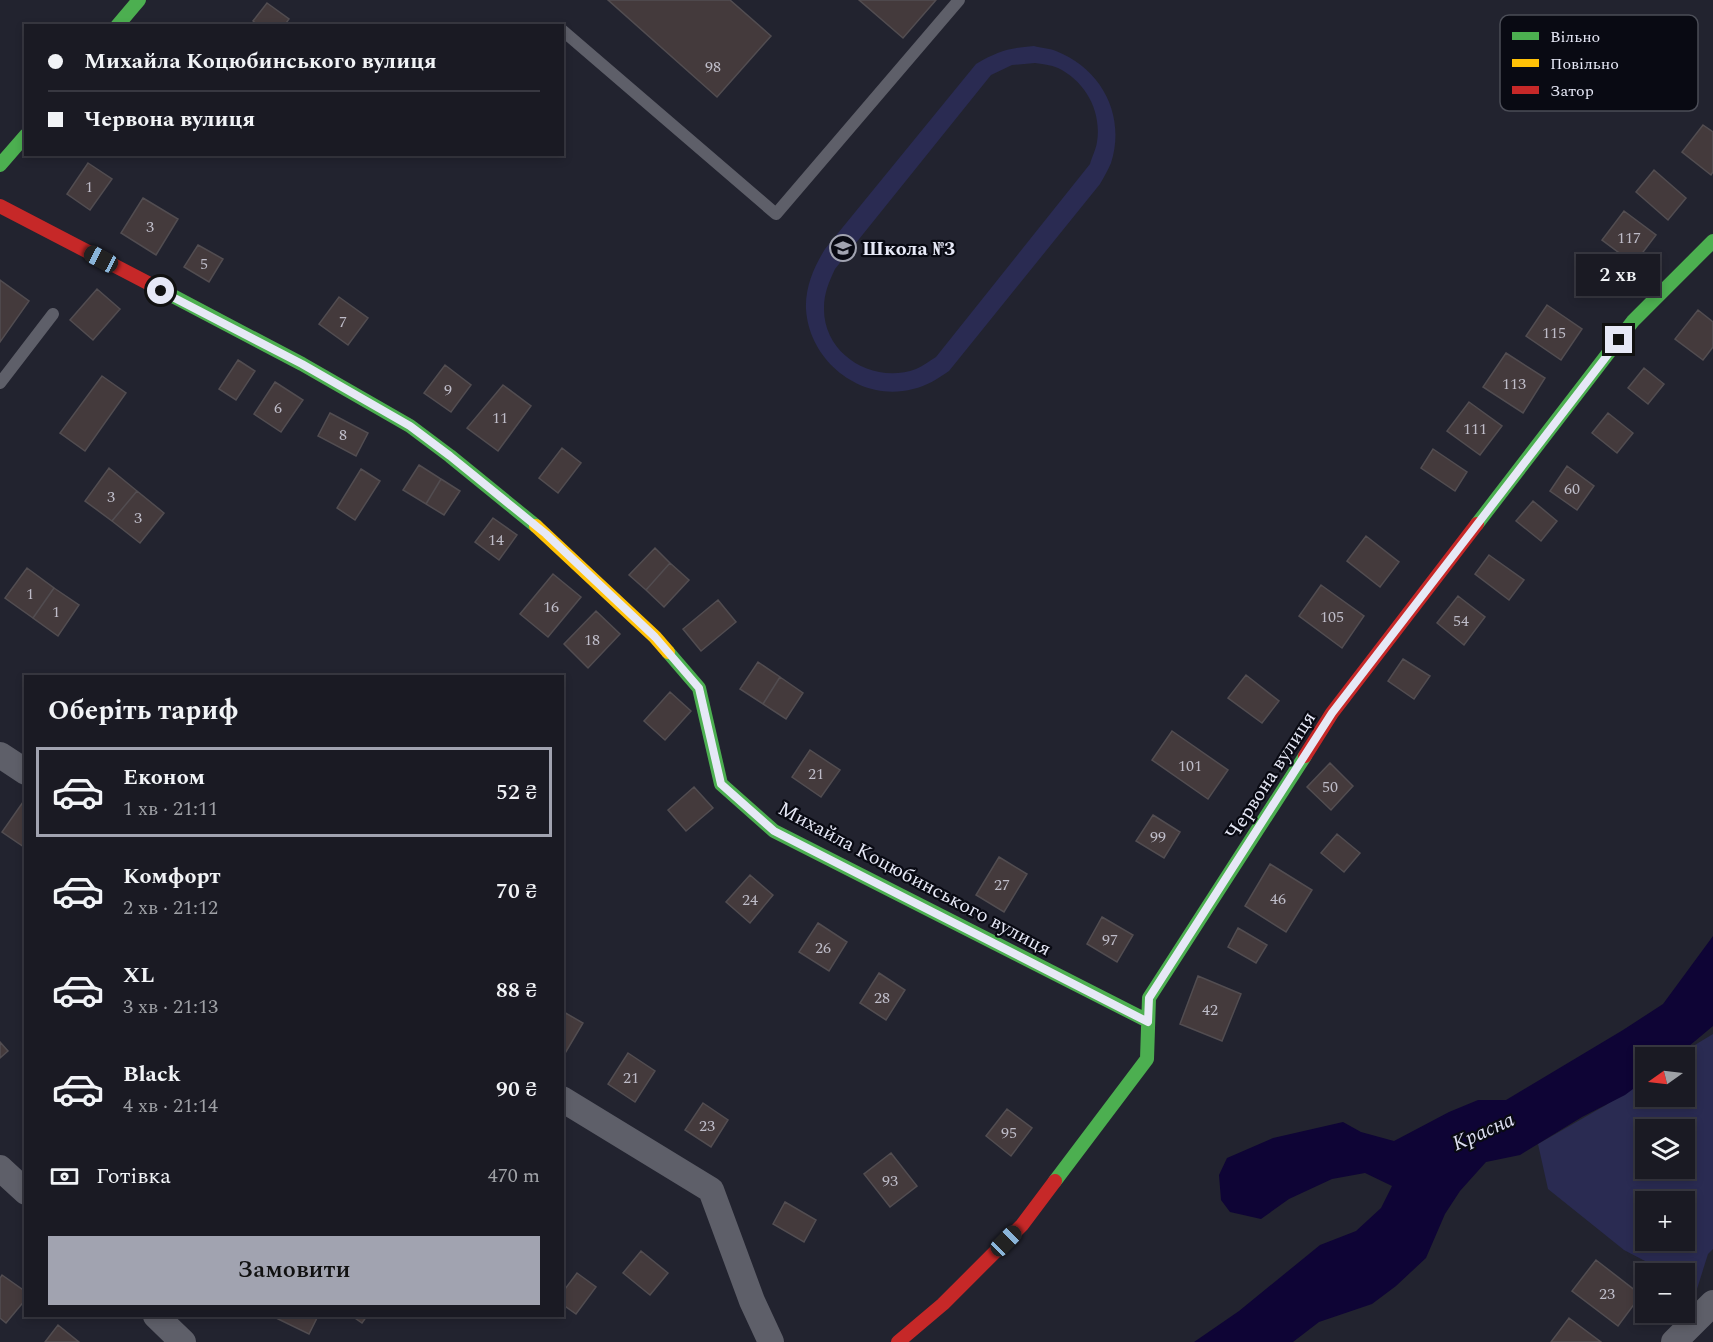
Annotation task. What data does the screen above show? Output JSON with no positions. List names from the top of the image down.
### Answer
{
  "streets": {
    "street": ["Червона вулиця", "Михайла Коцюбинського вулиця"]
  },
  "crossings": [
    ["Червона вулиця", "Михайла Коцюбинського вулиця"]
  ],
  "water": ["Красна"],
  "places": {
    "school or university": ["Школа №3"]
  },
  "house_numbers": [
    "98",
    "1",
    "3",
    "117",
    "5",
    "7",
    "115",
    "113",
    "9",
    "6",
    "11",
    "111",
    "8",
    "60",
    "3",
    "3",
    "14",
    "1",
    "16",
    "1",
    "105",
    "54",
    "18",
    "101",
    "21",
    "50",
    "99",
    "27",
    "46",
    "24",
    "97",
    "26",
    "28",
    "42",
    "21",
    "23",
    "95",
    "93",
    "23"
  ],
  "legend": ["Вільно", "Повільно", "Затор"],
  "north": "left",
  "page": {
    "banner": ["Михайла Коцюбинського вулиця", "Червона вулиця"],
    "bubble": "2 хв",
    "heading": "Оберіть тариф",
    "list": [
      {
        "name": "Економ",
        "note": "1 хв · 21:11",
        "value": "52 ₴"
      },
      {
        "name": "Комфорт",
        "note": "2 хв · 21:12",
        "value": "70 ₴"
      },
      {
        "name": "XL",
        "note": "3 хв · 21:13",
        "value": "88 ₴"
      },
      {
        "name": "Black",
        "note": "4 хв · 21:14",
        "value": "90 ₴"
      }
    ],
    "map_buttons": ["+", "−"],
    "pay": ["Готівка", "470 m"],
    "buttons": "Замовити"
  }
}
